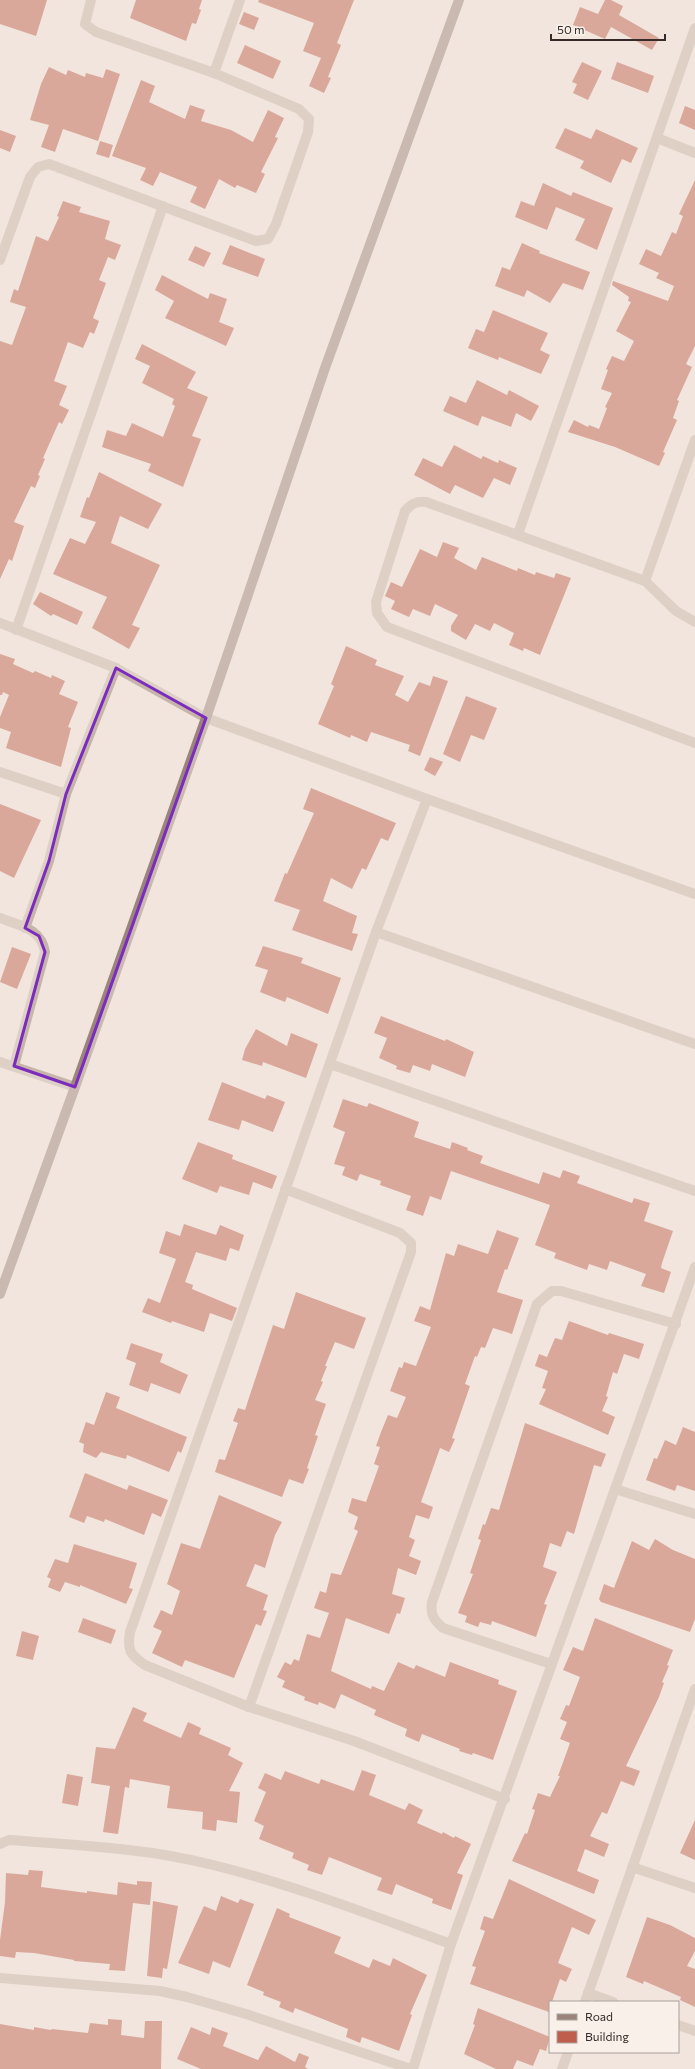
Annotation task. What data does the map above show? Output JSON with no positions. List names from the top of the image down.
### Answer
{
  "legend": ["Road", "Building"],
  "scale_bar": "50 m"
}
